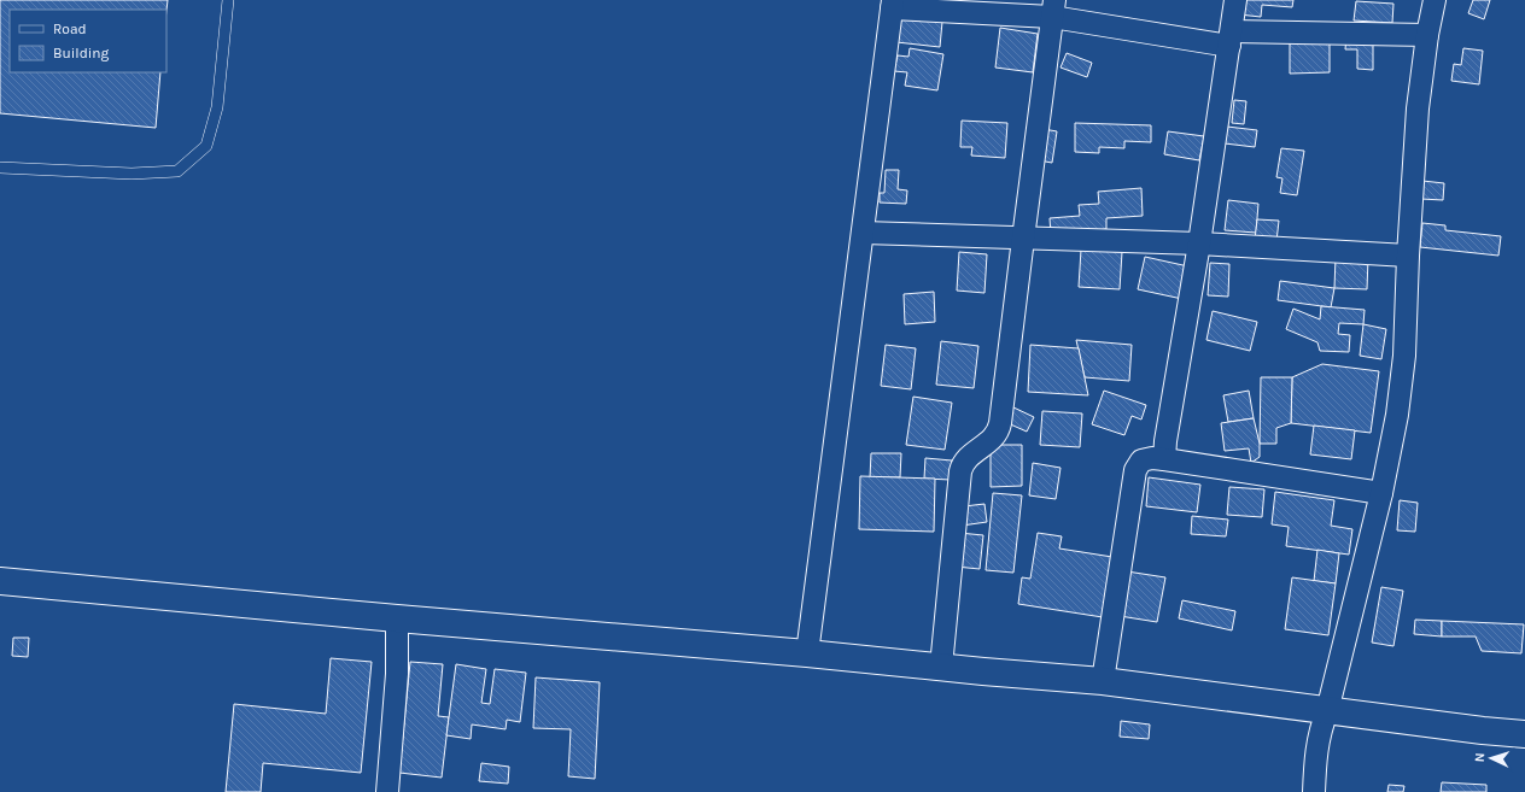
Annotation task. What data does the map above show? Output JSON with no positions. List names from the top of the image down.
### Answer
{
  "legend": ["Road", "Building"],
  "north": "left"
}
